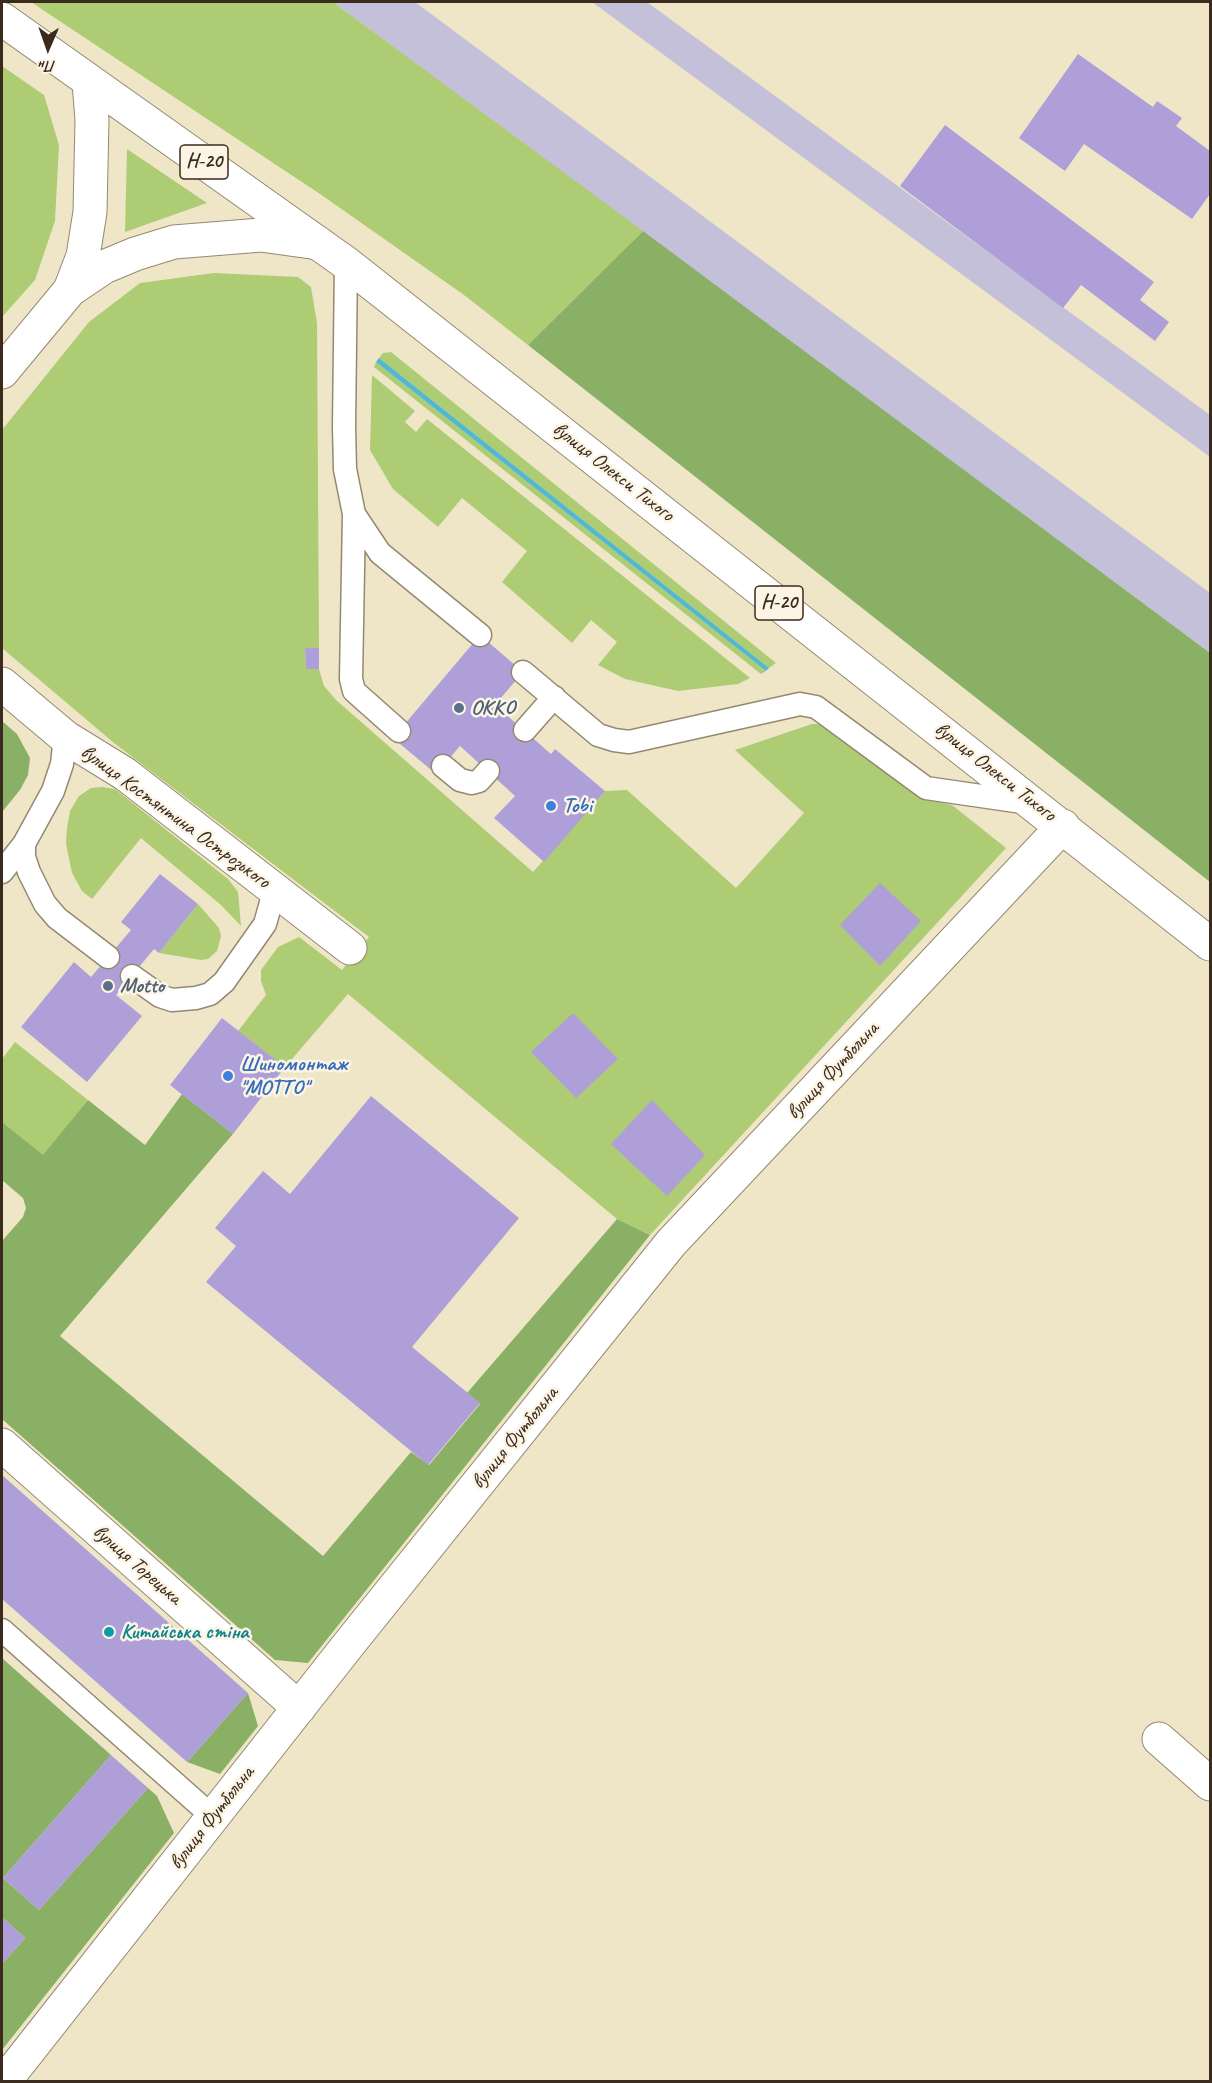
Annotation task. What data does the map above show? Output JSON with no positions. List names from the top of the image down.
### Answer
{
  "streets": {
    "street": [
      "Н-20",
      "вулиця Олекси Тихого",
      "вулиця Костянтина Острозького",
      "вулиця Футбольна",
      "вулиця Торецька"
    ]
  },
  "crossings": [
    ["вулиця Олекси Тихого", "вулиця Футбольна"],
    ["вулиця Футбольна", "вулиця Торецька"]
  ],
  "places": [
    "ОККО",
    "Tobi",
    "Motto",
    "Шиномонтаж \"МОТТО\"",
    "Китайська стіна"
  ],
  "north": "bottom"
}
